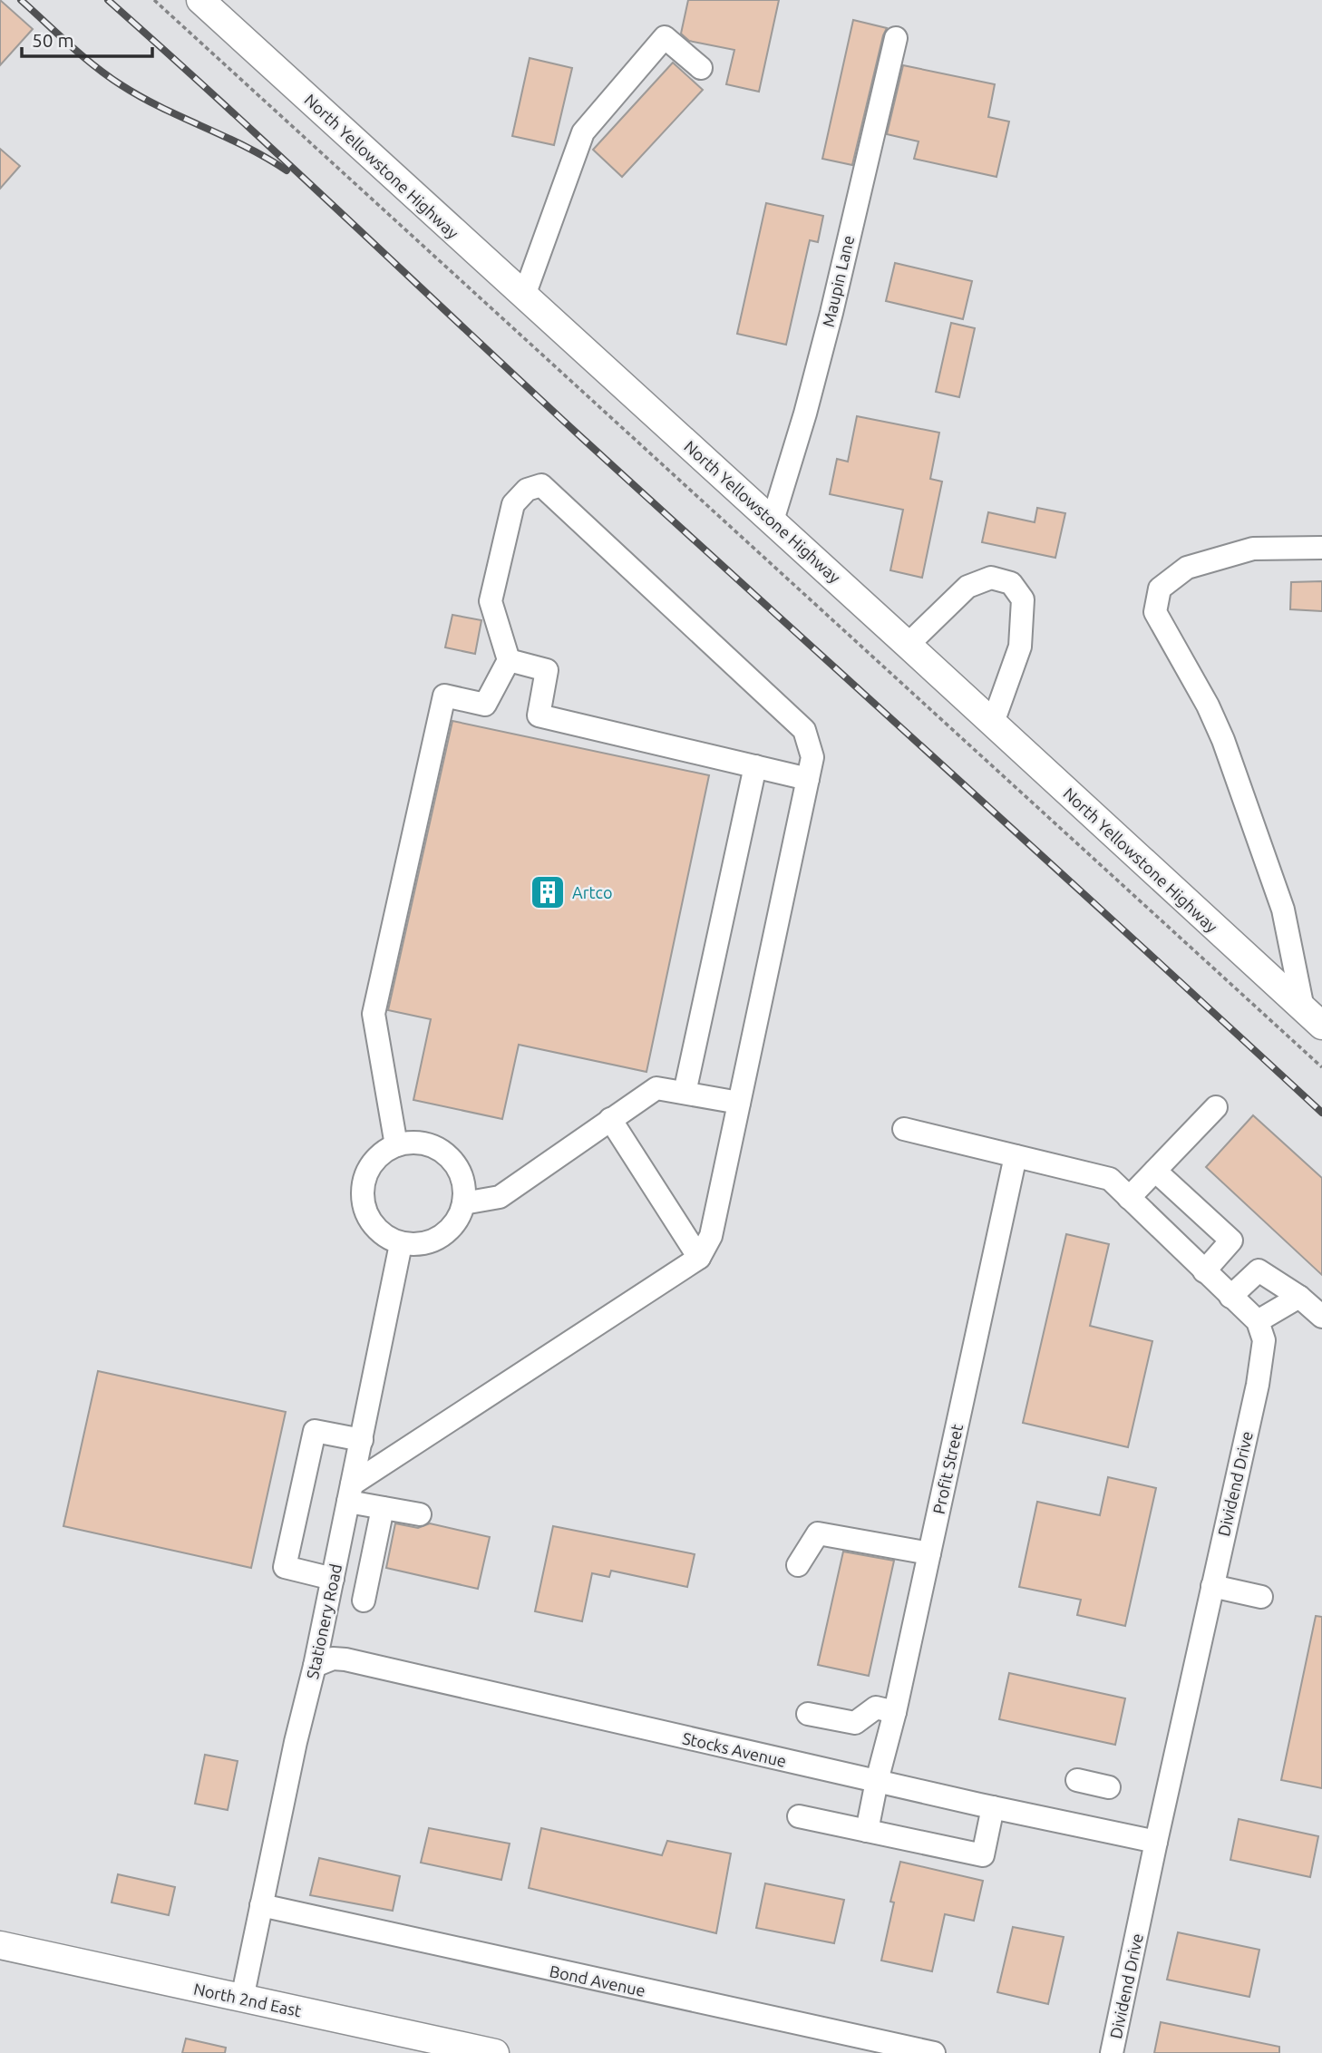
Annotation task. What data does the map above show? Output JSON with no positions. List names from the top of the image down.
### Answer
{
  "streets": {
    "main road": ["North Yellowstone Highway", "North 2nd East"],
    "street": [
      "Maupin Lane",
      "Profit Street",
      "Dividend Drive",
      "Stationery Road",
      "Stocks Avenue",
      "Bond Avenue"
    ]
  },
  "crossings": [
    ["North Yellowstone Highway", "Maupin Lane"],
    ["Profit Street", "Stocks Avenue"],
    ["Dividend Drive", "Stocks Avenue"],
    ["Stationery Road", "Stocks Avenue"],
    ["Stationery Road", "Bond Avenue"],
    ["Stationery Road", "North 2nd East"]
  ],
  "places": {
    "building": ["Artco"]
  },
  "scale_bar": "50 m"
}
